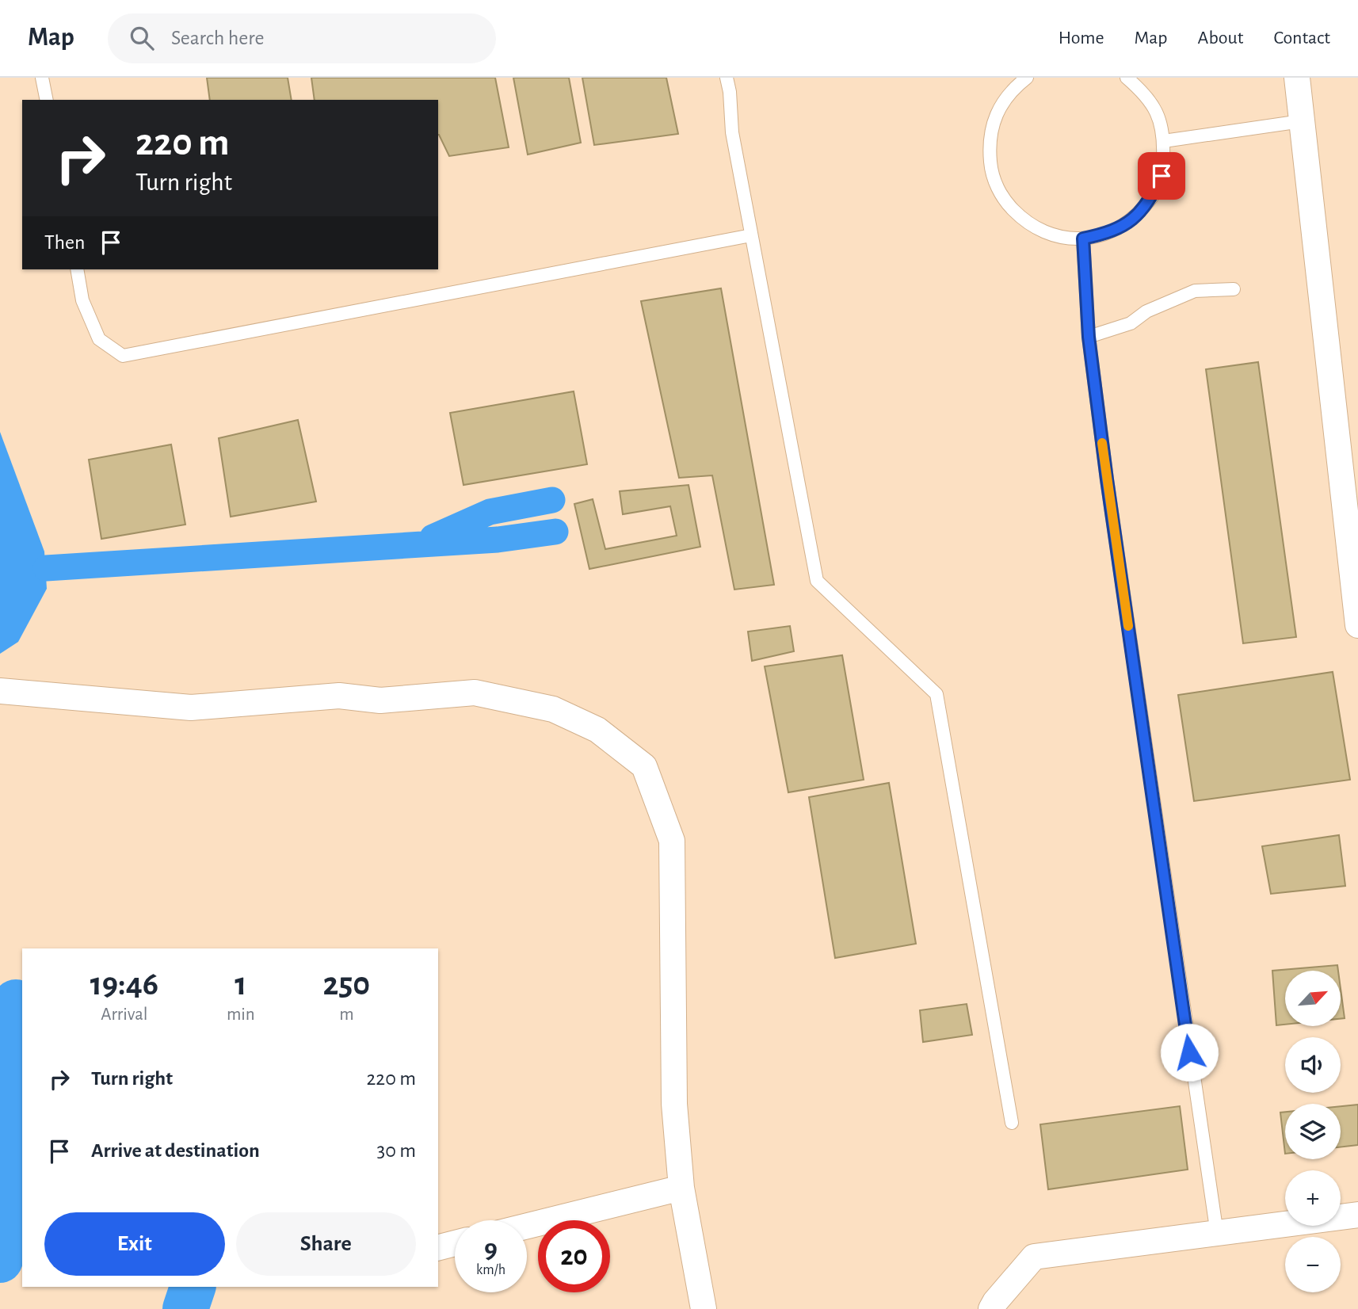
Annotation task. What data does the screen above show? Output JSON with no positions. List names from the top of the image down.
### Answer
{
  "north": "top right",
  "page": {
    "header": "Map",
    "search": "Search here",
    "nav": [
      "Home",
      "Map",
      "About",
      "Contact"
    ],
    "turn": ["220 m", "Turn right"],
    "then": "Then",
    "eta": [
      "19:46",
      "Arrival",
      "1",
      "min",
      "250",
      "m"
    ],
    "map_buttons": ["+", "−"],
    "list": [
      {
        "name": "Turn right",
        "value": "220 m"
      },
      {
        "name": "Arrive at destination",
        "value": "30 m"
      }
    ],
    "buttons": ["Exit", "Share"],
    "speed": "9 km/h",
    "limit": "20"
  }
}
